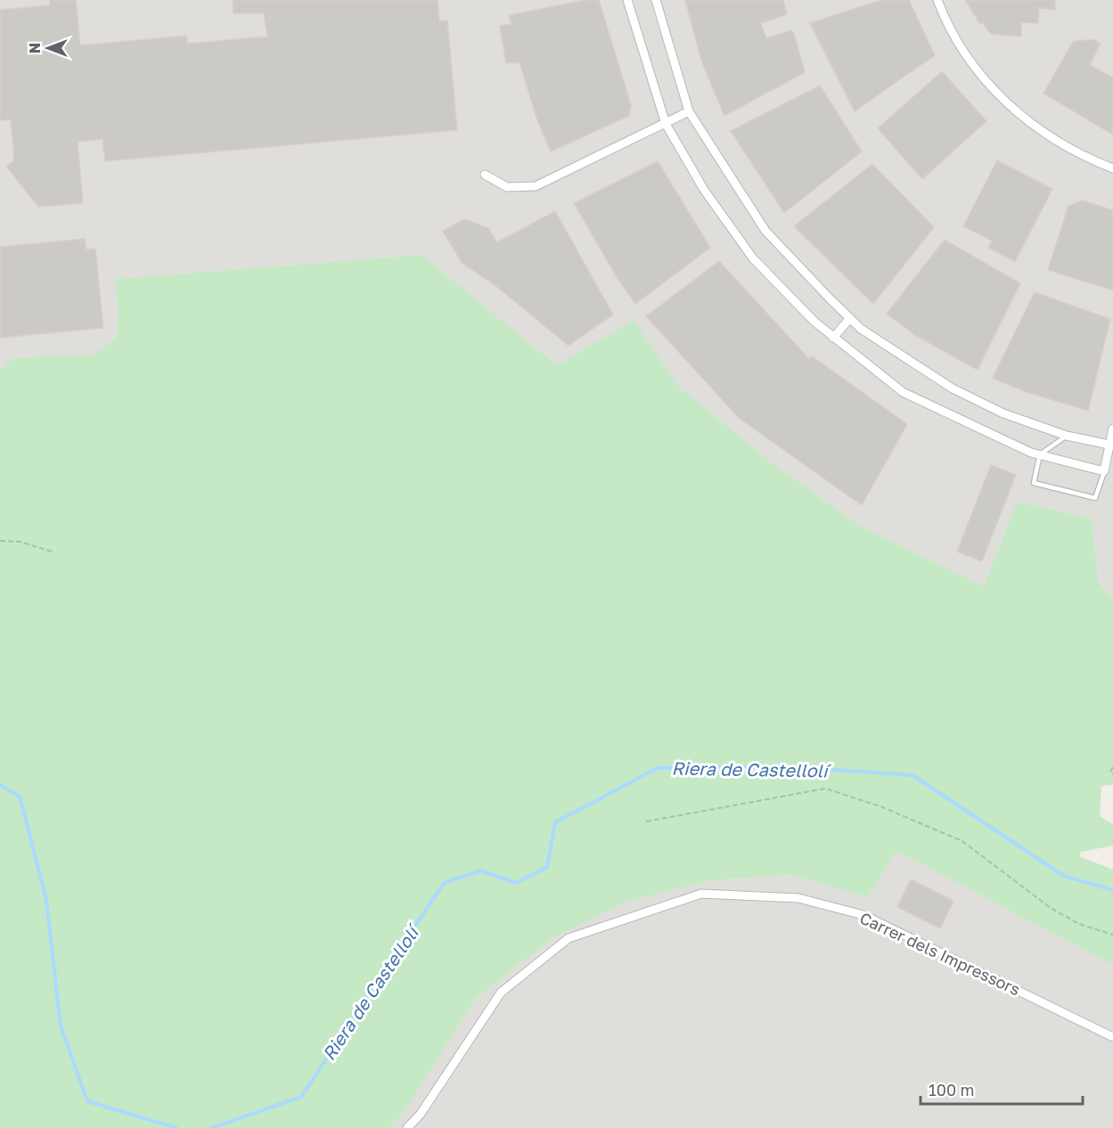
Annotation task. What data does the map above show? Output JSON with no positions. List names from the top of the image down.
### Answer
{
  "streets": {
    "street": ["Carrer dels Impressors"]
  },
  "water": ["Riera de Castellolí"],
  "scale_bar": "100 m",
  "north": "left"
}
